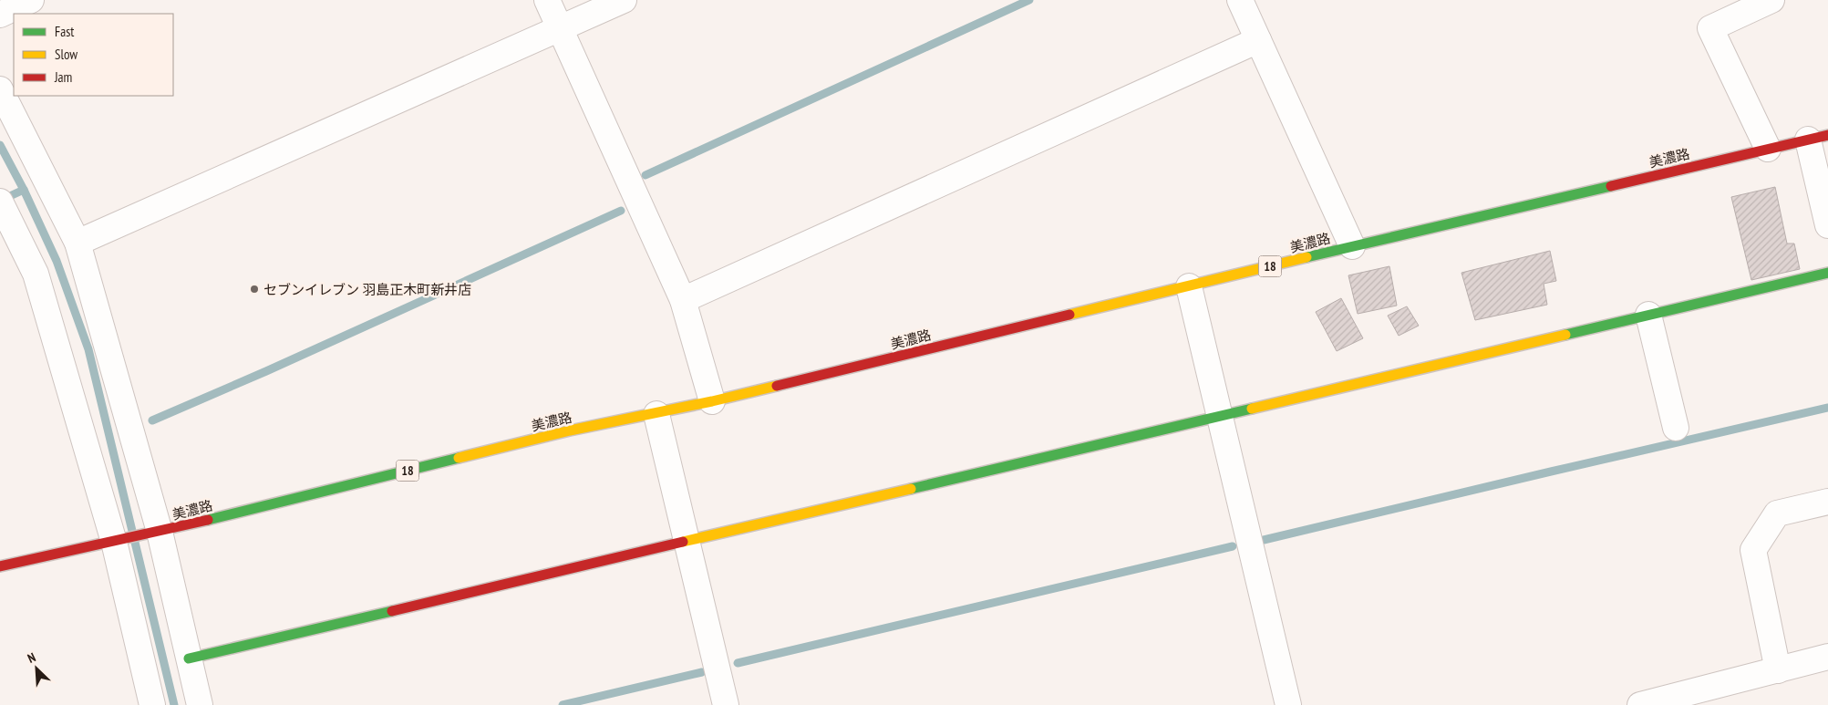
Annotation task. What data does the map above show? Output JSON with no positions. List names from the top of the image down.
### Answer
{
  "streets": {
    "main road": ["美濃路", "18"]
  },
  "places": ["セブンイレブン 羽島正木町新井店"],
  "legend": ["Fast", "Slow", "Jam"],
  "north": "top left"
}
